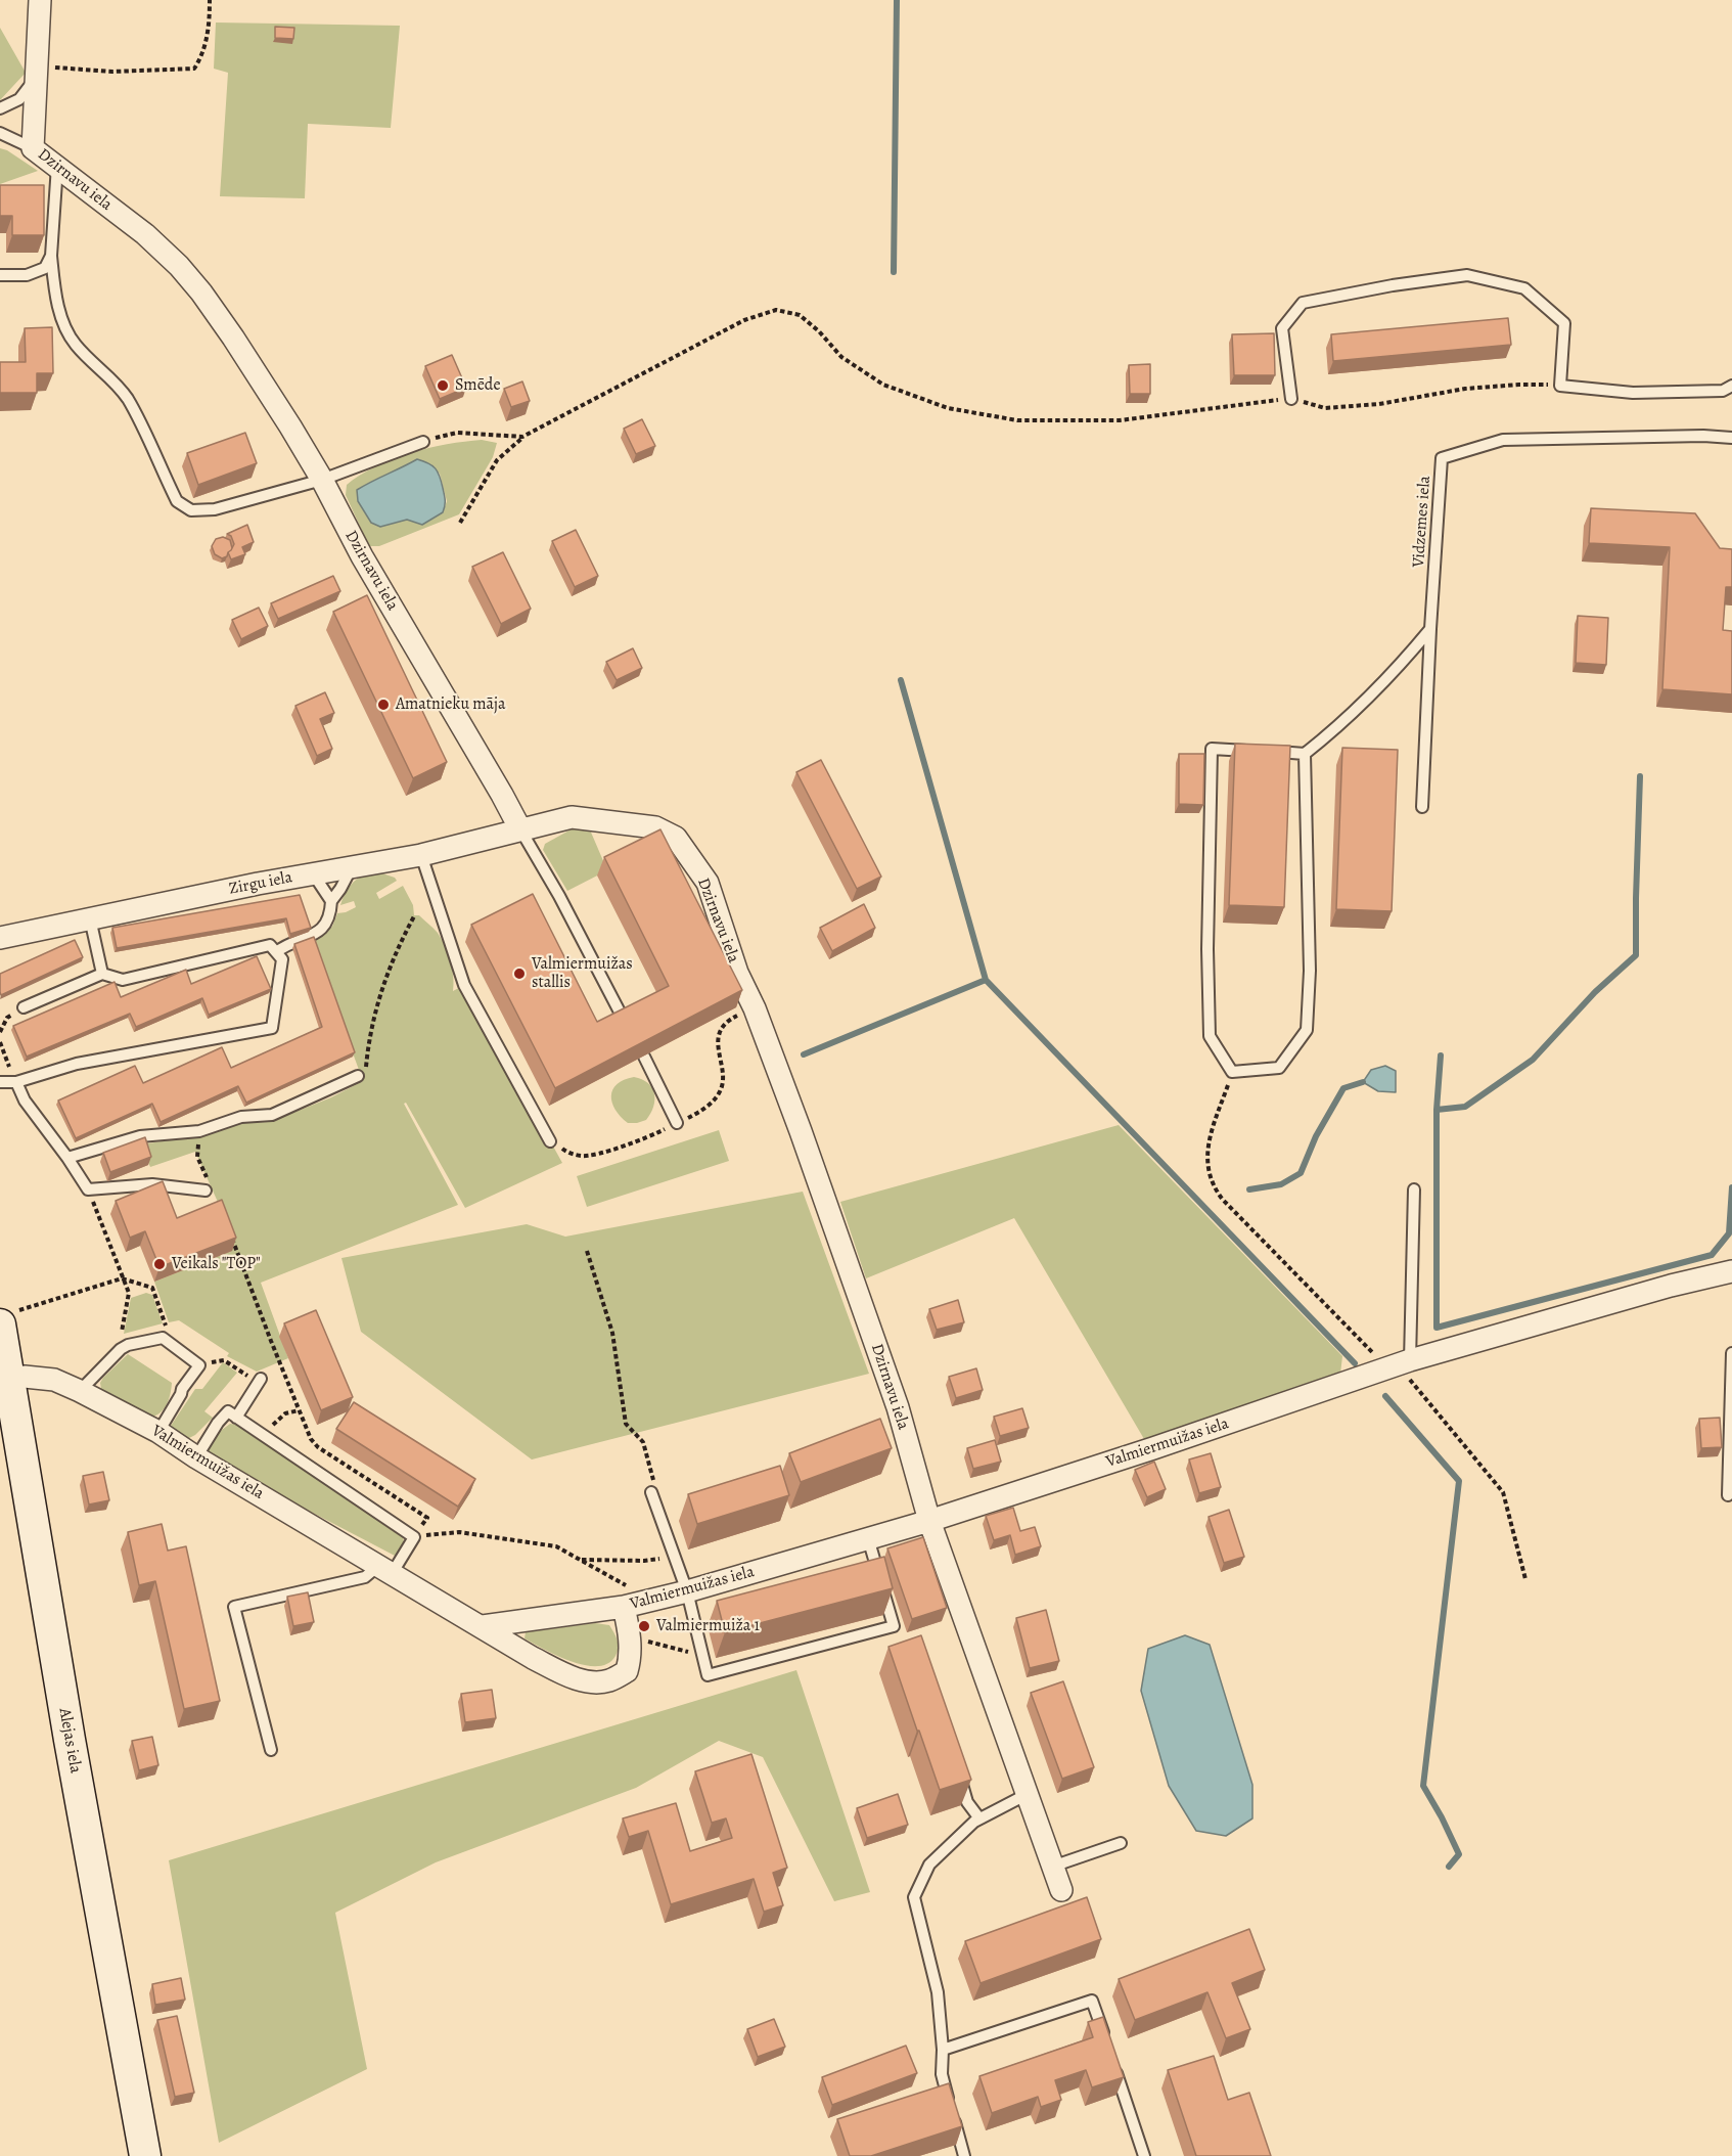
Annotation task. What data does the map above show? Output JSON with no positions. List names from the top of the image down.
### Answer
{
  "streets": {
    "main road": ["Alejas iela"],
    "street": ["Dzirnavu iela", "Zirgu iela", "Valmiermuižas iela"],
    "lane": ["Vidzemes iela"]
  },
  "crossings": [
    ["Dzirnavu iela", "Zirgu iela"],
    ["Dzirnavu iela", "Valmiermuižas iela"],
    ["Valmiermuižas iela", "Alejas iela"]
  ],
  "places": [
    "Smēde",
    "Amatnieku māja",
    "Valmiermuižas stallis",
    "Veikals \"TOP\"",
    "Valmiermuiža 1"
  ]
}
